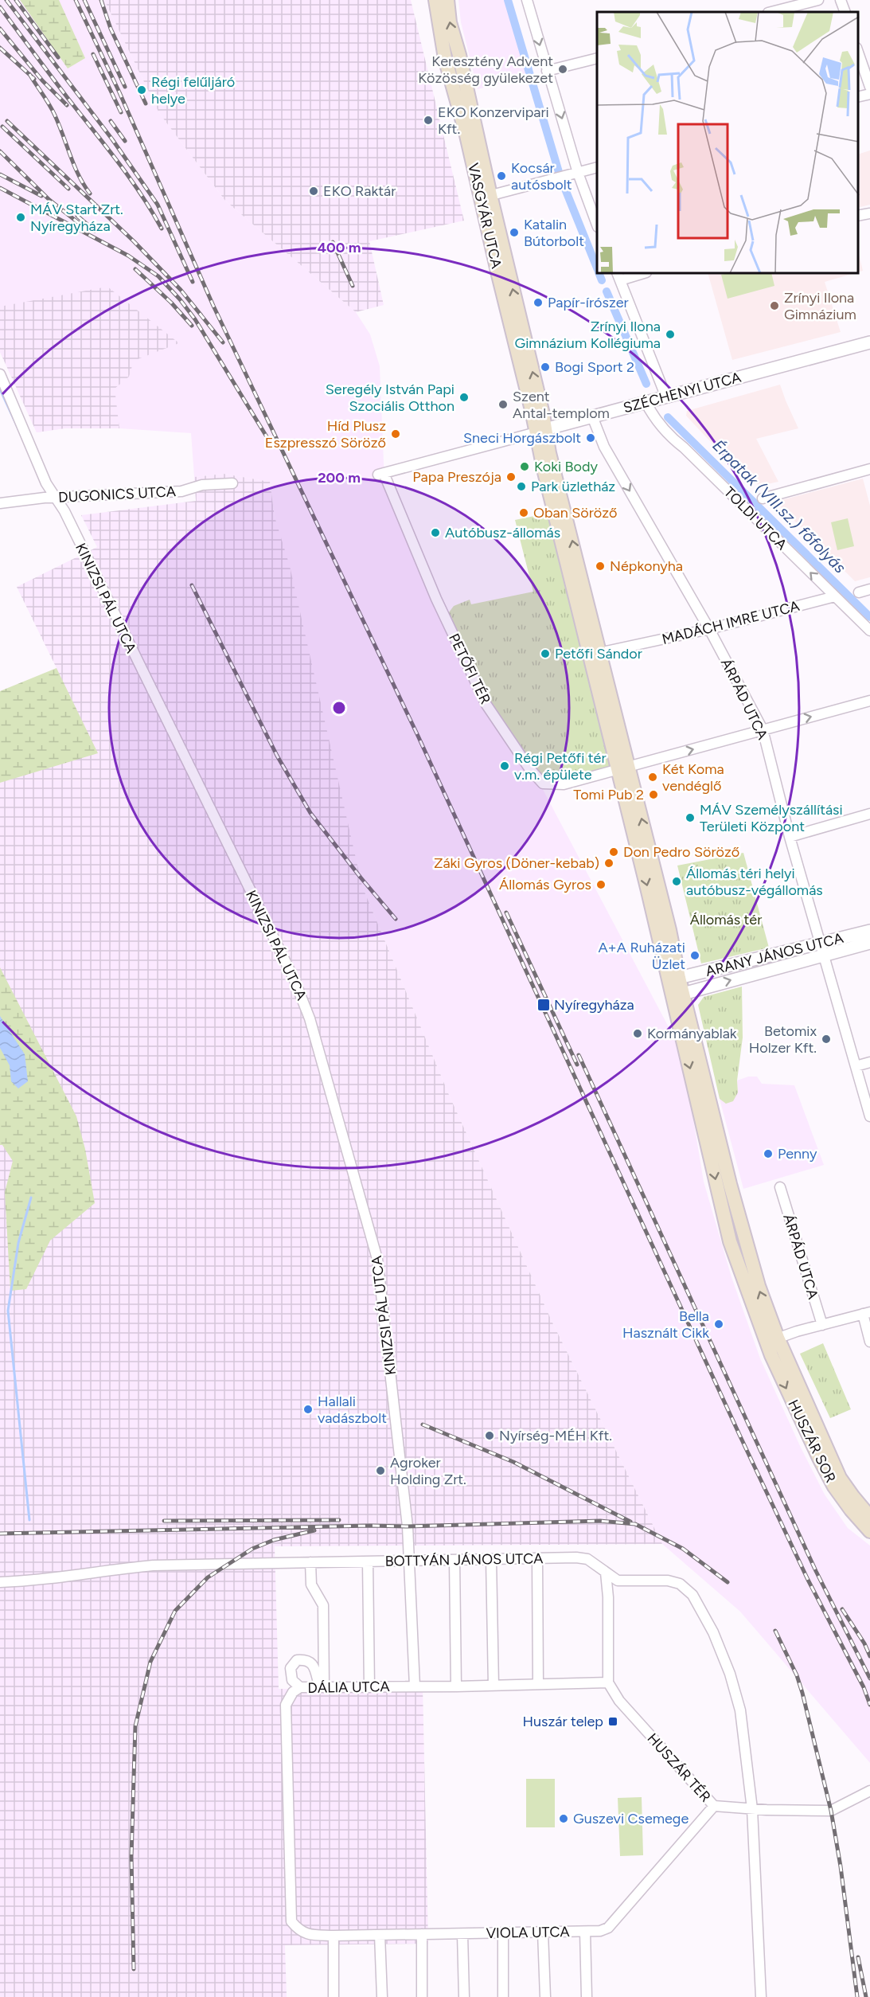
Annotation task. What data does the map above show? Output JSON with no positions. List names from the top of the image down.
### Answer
{
  "streets": {
    "main road": ["VASGYÁR UTCA", "HUSZÁR SOR"],
    "street": [
      "SZÉCHENYI UTCA",
      "DUGONICS UTCA",
      "TOLDI UTCA",
      "KINIZSI PÁL UTCA",
      "MADÁCH IMRE UTCA",
      "PETŐFI TÉR",
      "ÁRPÁD UTCA",
      "ARANY JÁNOS UTCA",
      "BOTTYÁN JÁNOS UTCA",
      "DÁLIA UTCA",
      "HUSZÁR TÉR",
      "VIOLA UTCA"
    ]
  },
  "crossings": [
    ["VASGYÁR UTCA", "SZÉCHENYI UTCA"],
    ["SZÉCHENYI UTCA", "TOLDI UTCA"],
    ["SZÉCHENYI UTCA", "PETŐFI TÉR"],
    ["SZÉCHENYI UTCA", "ÁRPÁD UTCA"],
    ["DUGONICS UTCA", "KINIZSI PÁL UTCA"],
    ["TOLDI UTCA", "MADÁCH IMRE UTCA"],
    ["KINIZSI PÁL UTCA", "BOTTYÁN JÁNOS UTCA"],
    ["KINIZSI PÁL UTCA", "DÁLIA UTCA"],
    ["MADÁCH IMRE UTCA", "ÁRPÁD UTCA"],
    ["PETŐFI TÉR", "ÁRPÁD UTCA"],
    ["ÁRPÁD UTCA", "ARANY JÁNOS UTCA"],
    ["BOTTYÁN JÁNOS UTCA", "HUSZÁR TÉR"],
    ["DÁLIA UTCA", "HUSZÁR TÉR"],
    ["DÁLIA UTCA", "VIOLA UTCA"],
    ["HUSZÁR TÉR", "VIOLA UTCA"]
  ],
  "one_way": ["TOLDI UTCA", "PETŐFI TÉR"],
  "water": ["Érpatak (VIII.sz.) főfolyás"],
  "parks": ["Állomás tér"],
  "places": {
    "other": [
      "Keresztény Advent Közösség gyülekezet",
      "Régi felűljáró helye",
      "EKO Konzervipari Kft.",
      "Kocsár autósbolt",
      "EKO Raktár",
      "MÁV Start Zrt. Nyíregyháza",
      "Katalin Bútorbolt",
      "Papír-írószer",
      "Zrínyi Ilona Gimnázium",
      "Zrínyi Ilona Gimnázium Kollégiuma",
      "Bogi Sport 2",
      "Seregély István Papi Szociális Otthon",
      "Szent Antal-templom",
      "Híd Plusz Eszpresszó Söröző",
      "Sneci Horgászbolt",
      "Koki Body",
      "Papa Preszója",
      "Park üzletház",
      "Oban Söröző",
      "Autóbusz-állomás",
      "Népkonyha",
      "Petőfi Sándor",
      "Régi Petőfi tér v.m. épülete",
      "Két Koma vendéglő",
      "Tomi Pub 2",
      "MÁV Személyszállítási Területi Központ",
      "Don Pedro Söröző",
      "Záki Gyros (Döner-kebab)",
      "Állomás téri helyi autóbusz-végállomás",
      "Állomás Gyros",
      "A+A Ruházati Üzlet",
      "Kormányablak",
      "Betomix Holzer Kft.",
      "Penny",
      "Bella Használt Cikk",
      "Hallali vadászbolt",
      "Nyírség-MÉH Kft.",
      "Agroker Holding Zrt.",
      "Guszevi Csemege"
    ],
    "transit": ["Nyíregyháza", "Huszár telep"]
  },
  "rings": ["400 m", "200 m"]
}
